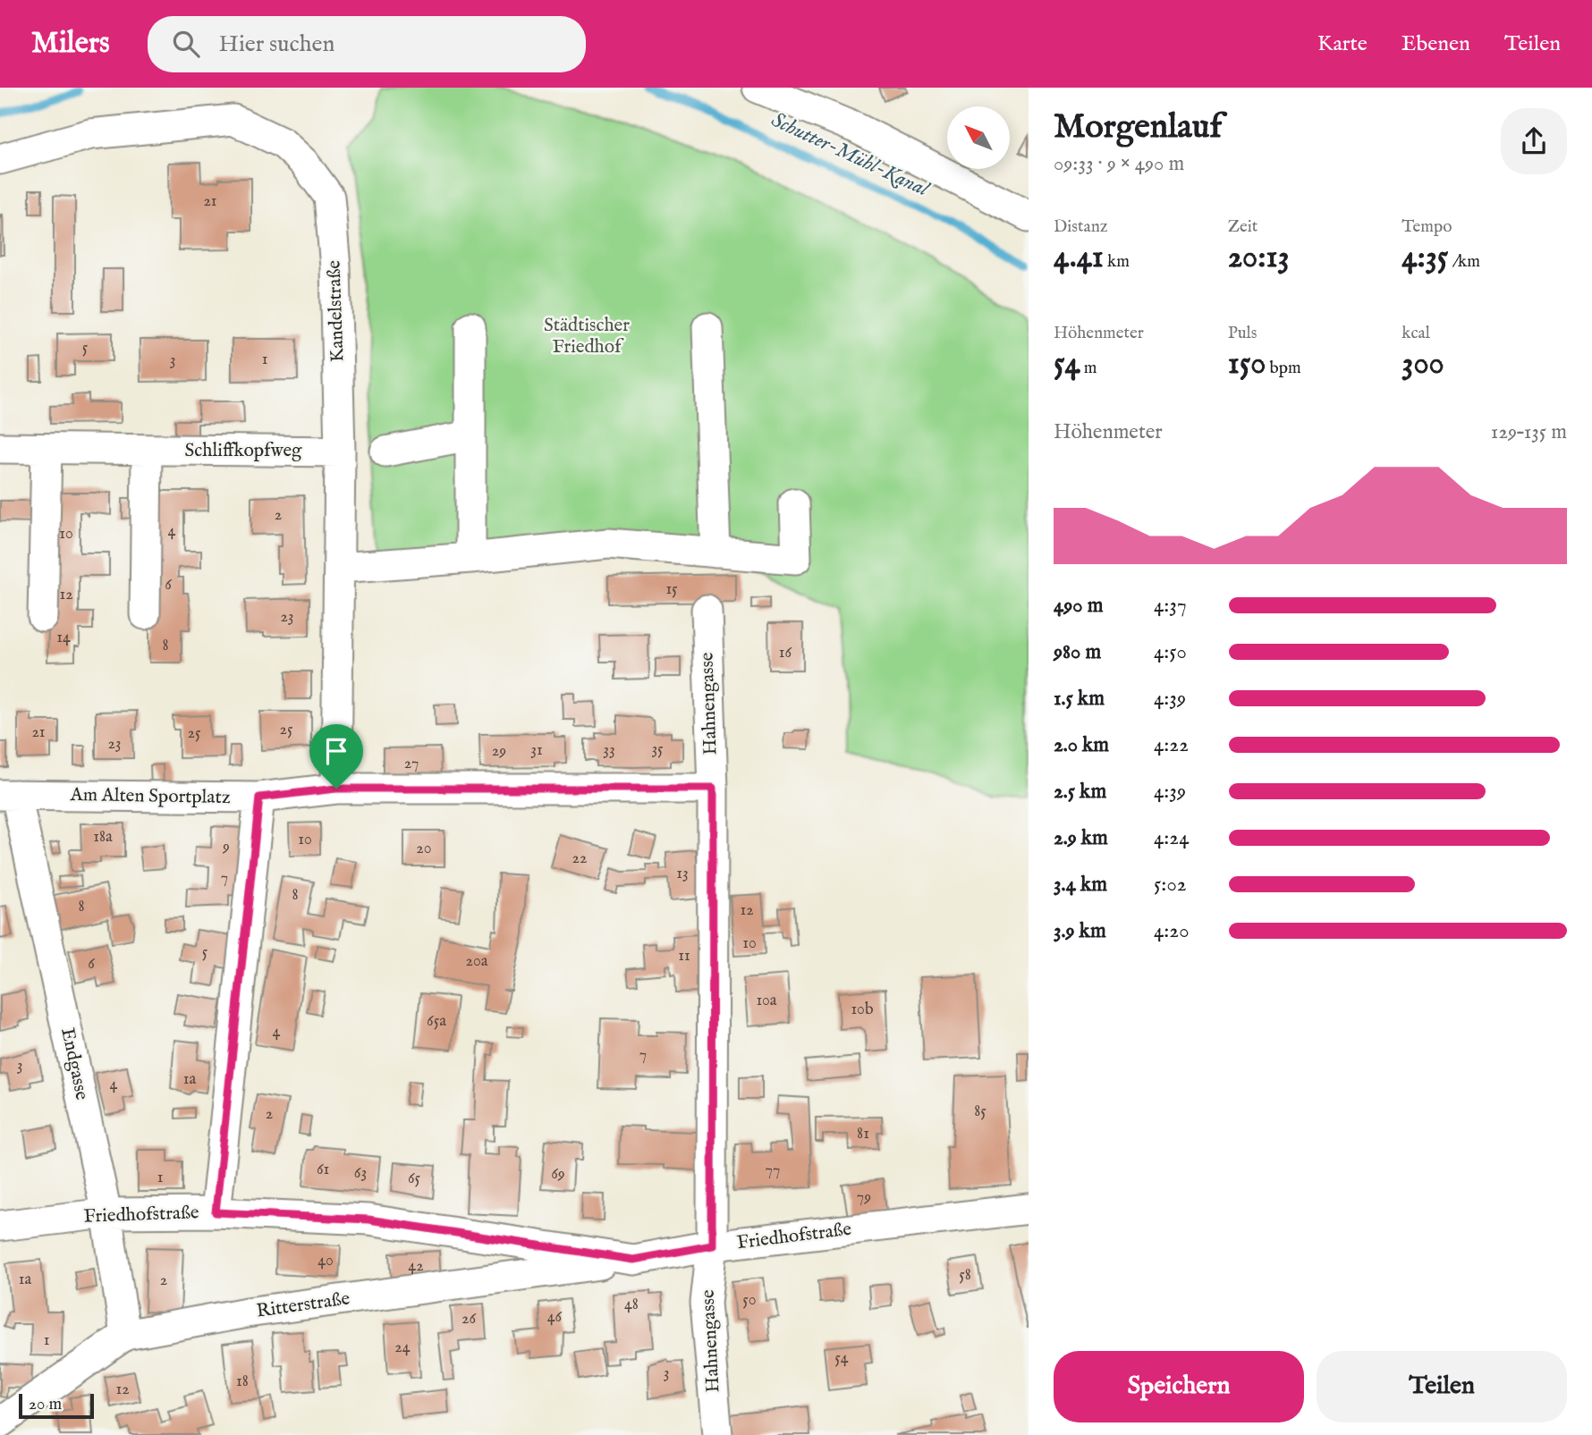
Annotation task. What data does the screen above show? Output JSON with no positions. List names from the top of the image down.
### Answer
{
  "streets": {
    "street": [
      "Kandelstraße",
      "Schliffkopfweg",
      "Hahnengasse",
      "Am Alten Sportplatz",
      "Endgasse",
      "Friedhofstraße",
      "Ritterstraße"
    ]
  },
  "crossings": [
    ["Kandelstraße", "Schliffkopfweg"],
    ["Kandelstraße", "Am Alten Sportplatz"],
    ["Hahnengasse", "Am Alten Sportplatz"],
    ["Hahnengasse", "Friedhofstraße"],
    ["Am Alten Sportplatz", "Endgasse"],
    ["Endgasse", "Friedhofstraße"],
    ["Endgasse", "Ritterstraße"],
    ["Friedhofstraße", "Ritterstraße"]
  ],
  "water": ["Schutter-Mühl-Kanal"],
  "parks": ["Städtischer Friedhof"],
  "house_numbers": [
    "21",
    "5",
    "1",
    "3",
    "2",
    "4",
    "10",
    "6",
    "15",
    "12",
    "23",
    "14",
    "8",
    "16",
    "25",
    "21",
    "25",
    "23",
    "35",
    "31",
    "33",
    "29",
    "27",
    "18a",
    "10",
    "9",
    "20",
    "22",
    "13",
    "7",
    "8",
    "8",
    "12",
    "10",
    "5",
    "11",
    "20a",
    "6",
    "10a",
    "10b",
    "65a",
    "4",
    "7",
    "3",
    "1a",
    "4",
    "85",
    "2",
    "81",
    "61",
    "77",
    "63",
    "69",
    "1",
    "65",
    "79",
    "40",
    "42",
    "58",
    "1a",
    "2",
    "50",
    "48",
    "46",
    "26",
    "1",
    "24",
    "54",
    "3",
    "18",
    "12"
  ],
  "scale_bar": "20 m",
  "north": "top left",
  "page": {
    "header": "Milers",
    "search": "Hier suchen",
    "nav": ["Karte", "Ebenen", "Teilen"],
    "heading": ["Morgenlauf", "09:33 · 9 × 490 m"],
    "stats": [
      ["Distanz", "4.41 km"],
      ["Zeit", "20:13"],
      ["Tempo", "4:35 /km"],
      ["Höhenmeter", "54 m"],
      ["Puls", "150 bpm"],
      ["kcal", "300"]
    ],
    "chart": ["Höhenmeter", "129–135 m"],
    "list": [
      {
        "name": "490 m",
        "note": "4:37"
      },
      {
        "name": "980 m",
        "note": "4:50"
      },
      {
        "name": "1.5 km",
        "note": "4:39"
      },
      {
        "name": "2.0 km",
        "note": "4:22"
      },
      {
        "name": "2.5 km",
        "note": "4:39"
      },
      {
        "name": "2.9 km",
        "note": "4:24"
      },
      {
        "name": "3.4 km",
        "note": "5:02"
      },
      {
        "name": "3.9 km",
        "note": "4:20"
      }
    ],
    "buttons": ["Speichern", "Teilen"],
    "scale": "20 m"
  }
}
